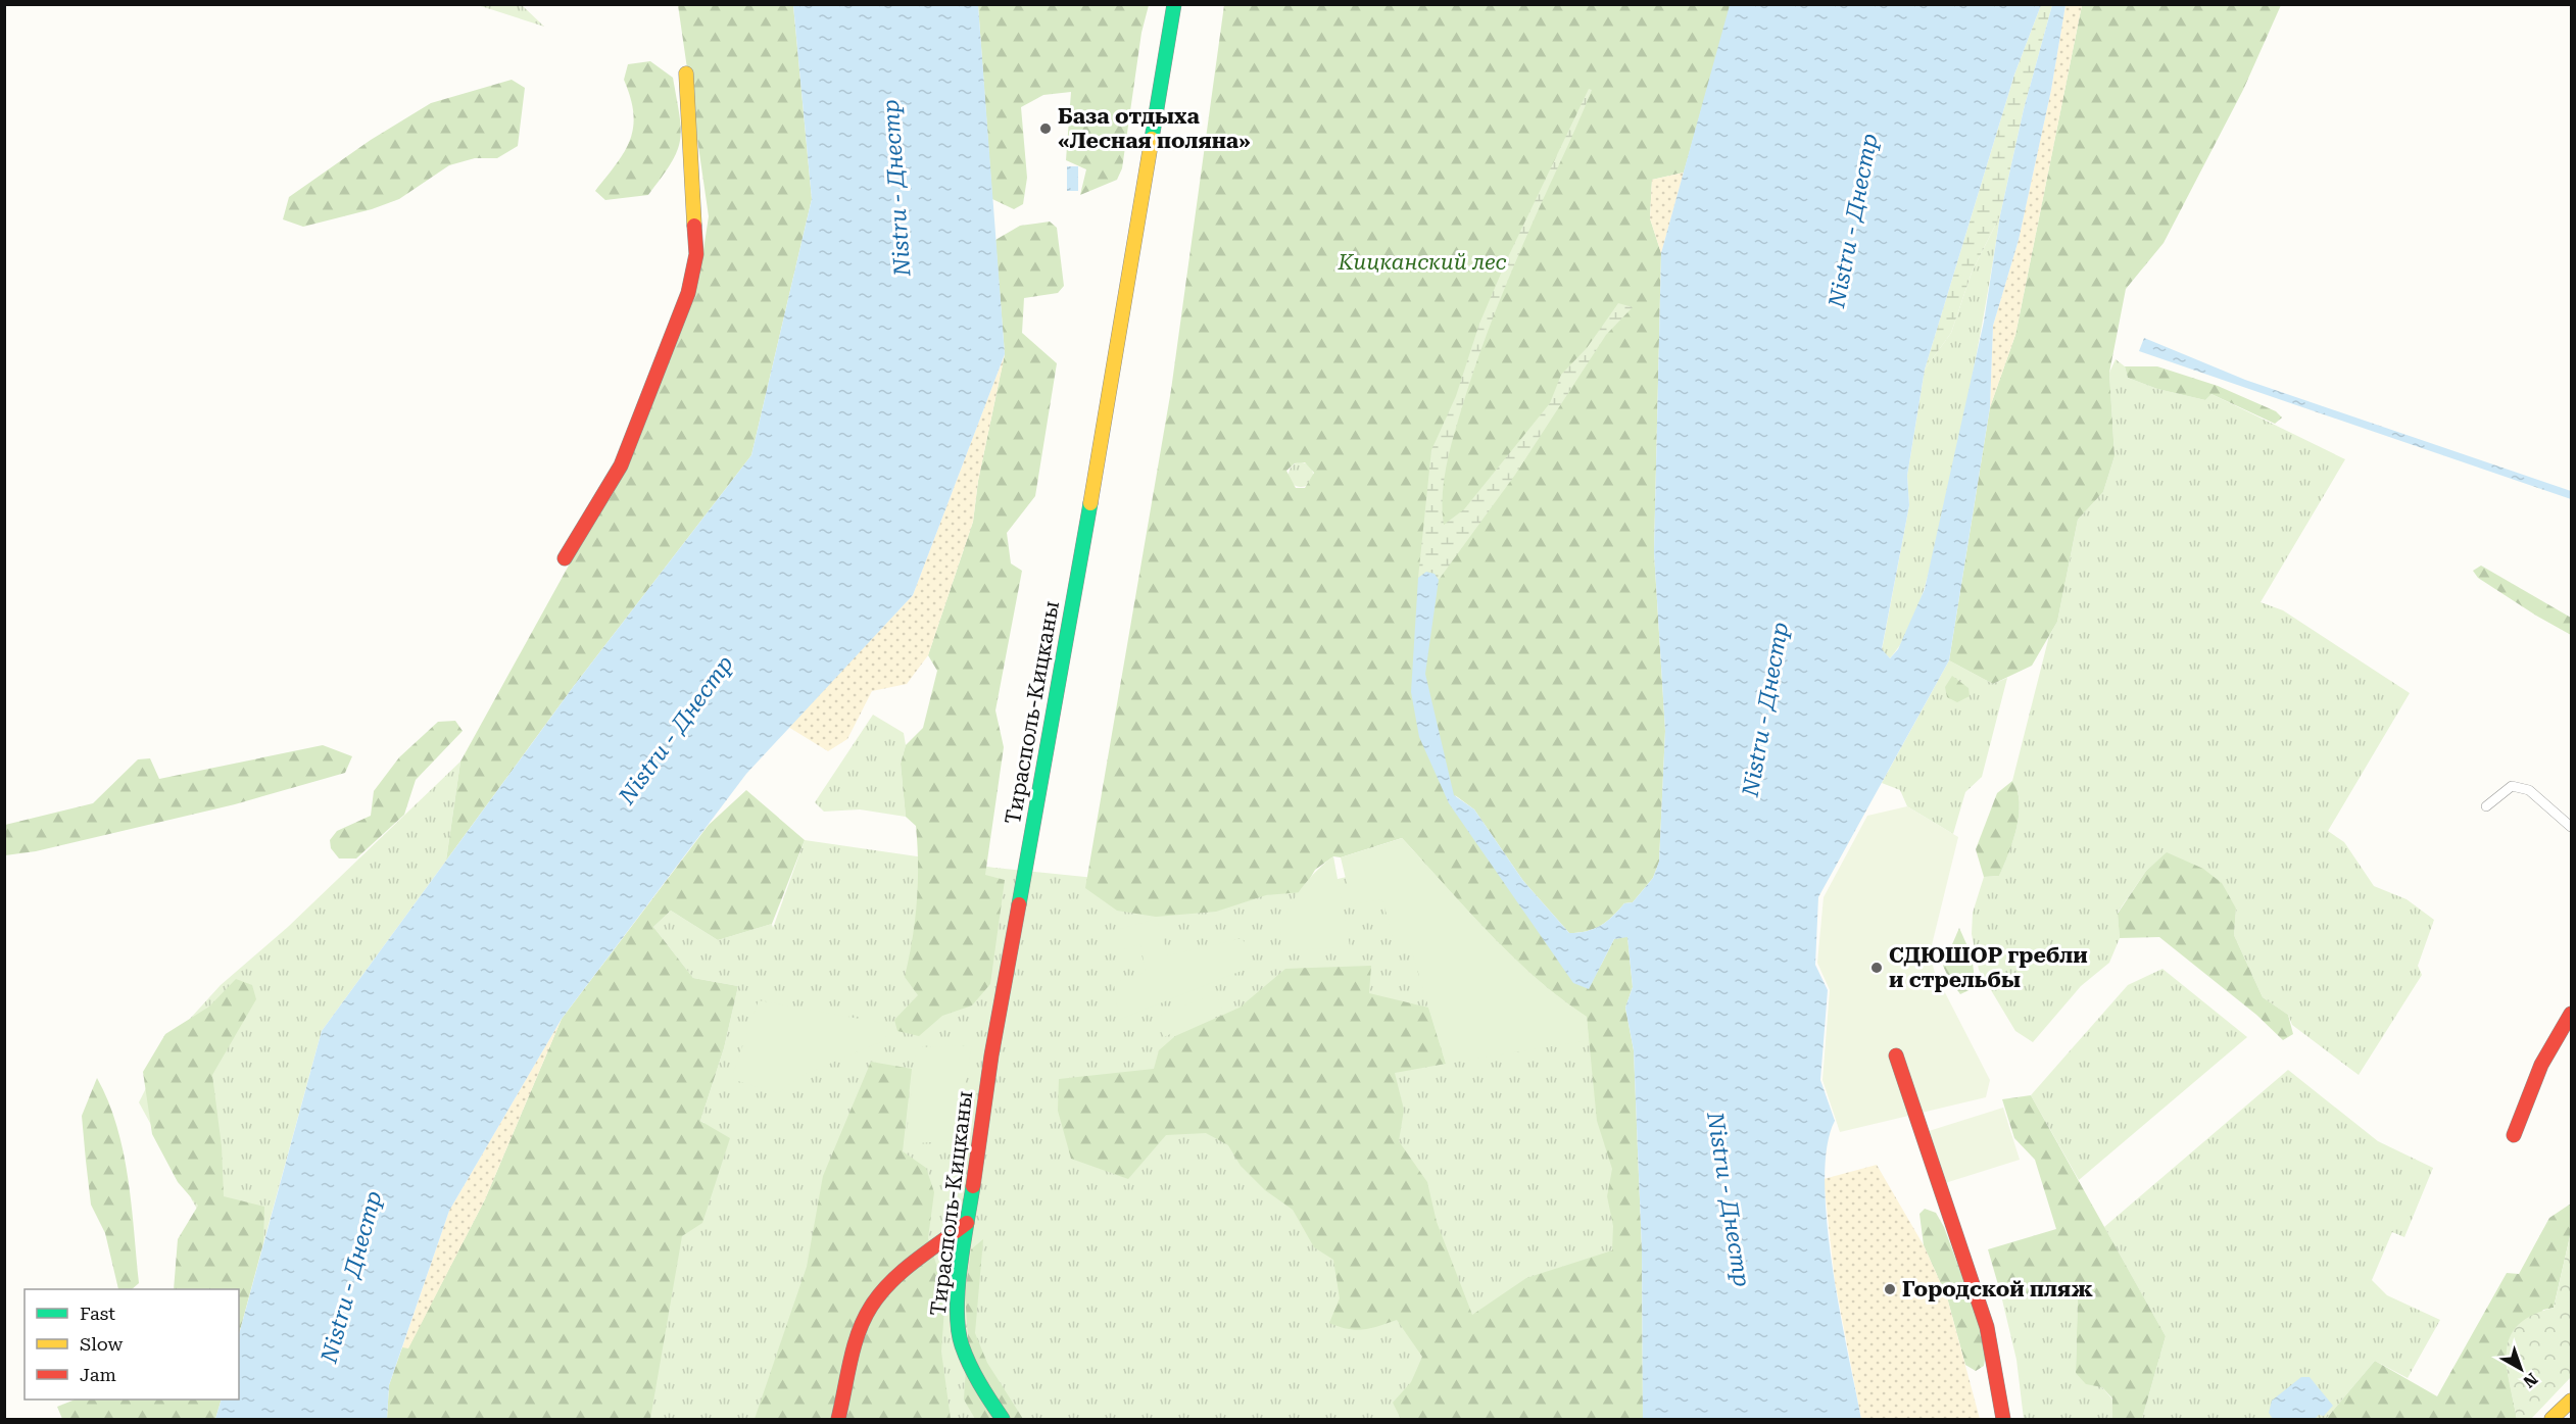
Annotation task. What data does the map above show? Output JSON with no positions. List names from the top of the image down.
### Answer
{
  "streets": {
    "street": ["Тирасполь-Кицканы"]
  },
  "water": ["Nistru - Днестр"],
  "parks": ["Кицканский лес"],
  "places": ["База отдыха «Лесная поляна»", "СДЮШОР гребли и стрельбы", "Городской пляж"],
  "legend": ["Fast", "Slow", "Jam"],
  "north": "bottom right"
}
